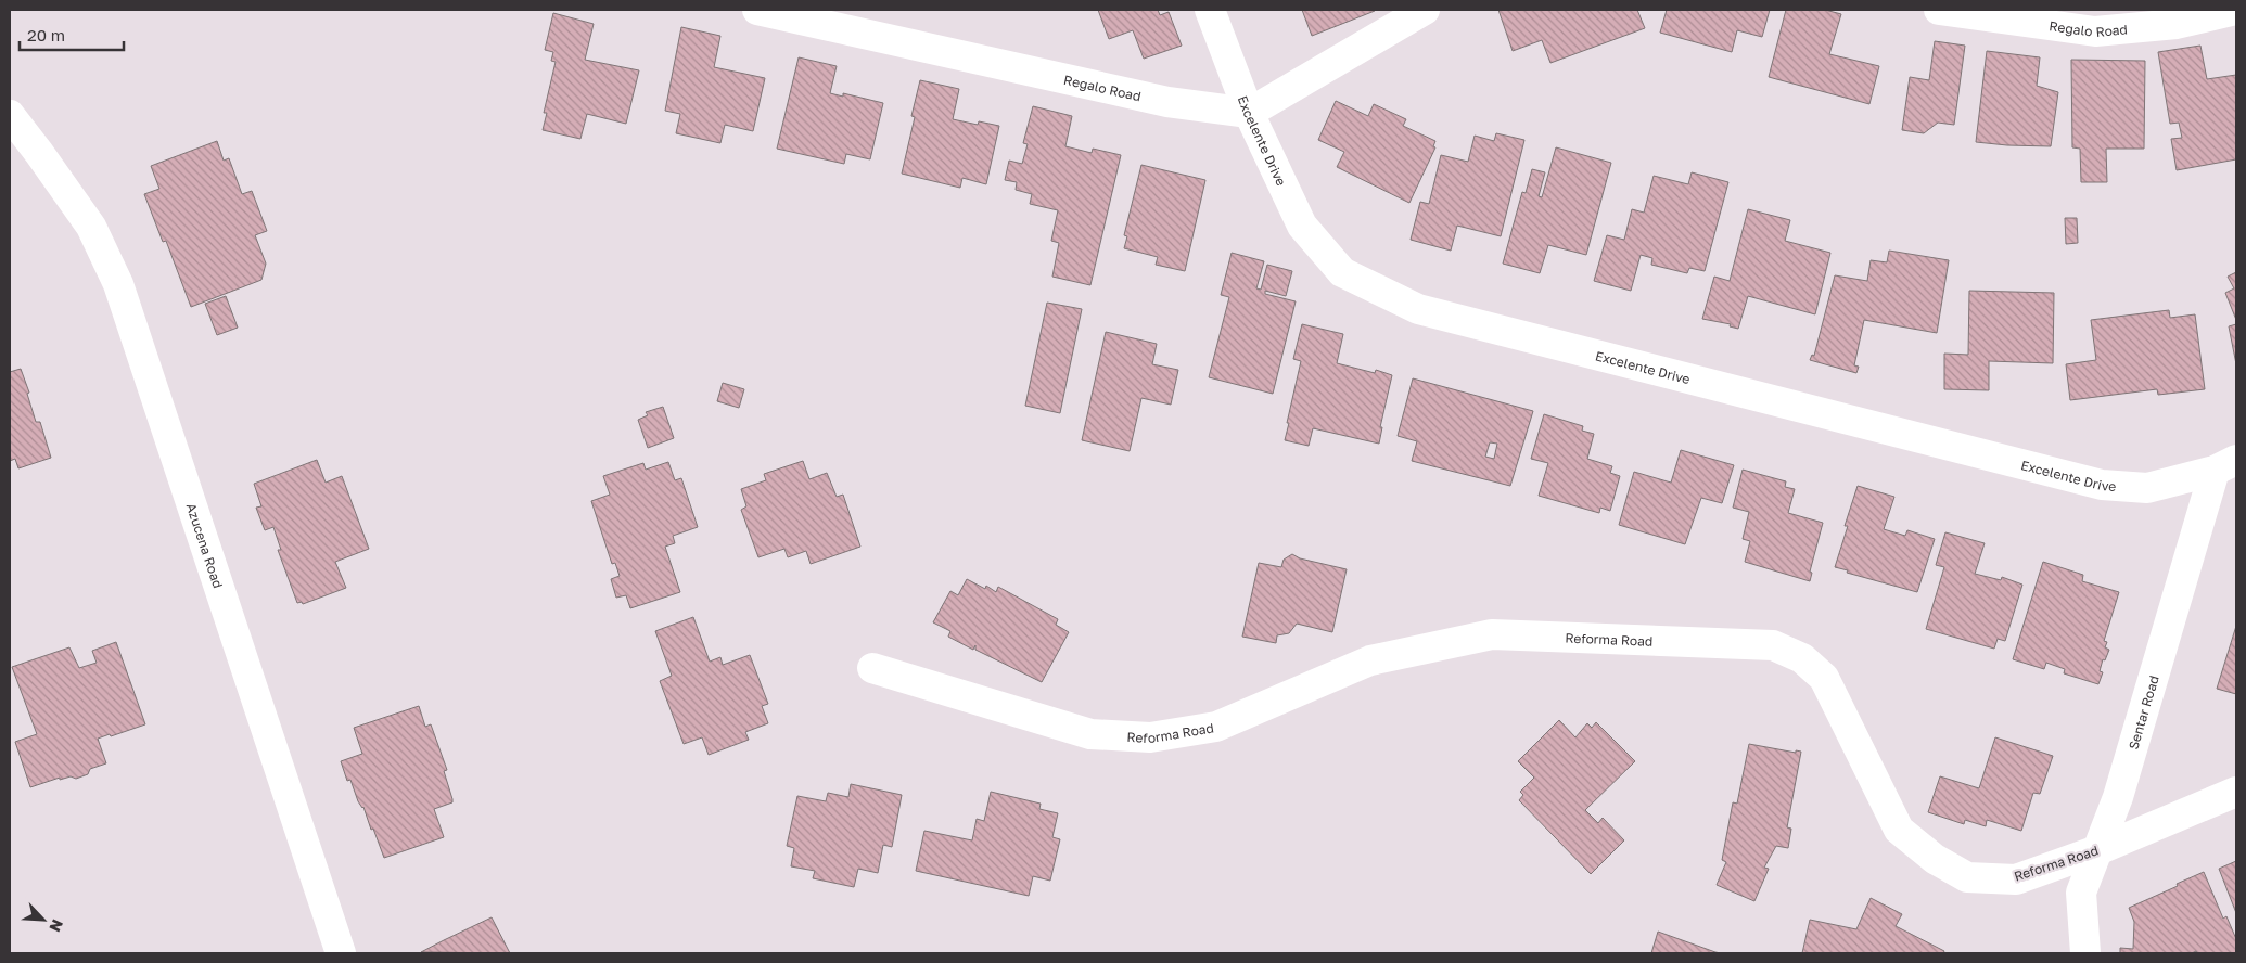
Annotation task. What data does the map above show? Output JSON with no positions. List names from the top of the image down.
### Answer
{
  "streets": {
    "street": [
      "Regalo Road",
      "Excelente Drive",
      "Azucena Road",
      "Reforma Road",
      "Sentar Road"
    ]
  },
  "crossings": [
    ["Regalo Road", "Excelente Drive"],
    ["Excelente Drive", "Sentar Road"],
    ["Reforma Road", "Sentar Road"]
  ],
  "scale_bar": "20 m",
  "north": "bottom right"
}
